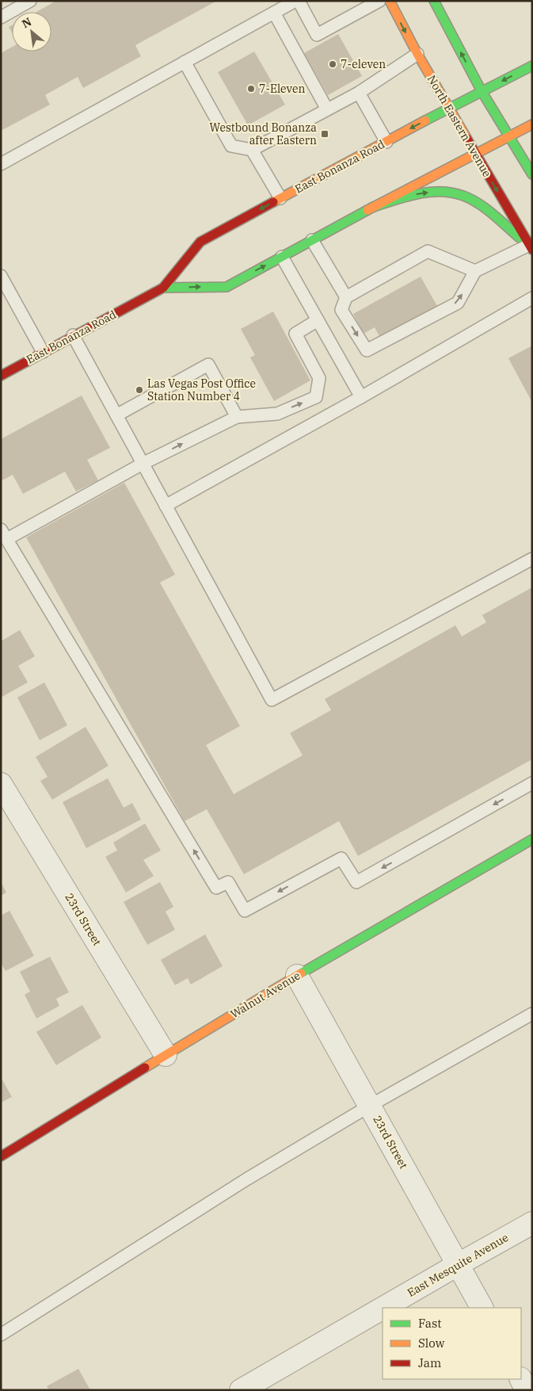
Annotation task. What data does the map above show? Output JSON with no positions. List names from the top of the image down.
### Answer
{
  "streets": {
    "main road": ["North Eastern Avenue", "East Bonanza Road", "Walnut Avenue"],
    "street": ["23rd Street", "East Mesquite Avenue"]
  },
  "crossings": [
    ["North Eastern Avenue", "East Bonanza Road"],
    ["23rd Street", "Walnut Avenue"],
    ["23rd Street", "East Mesquite Avenue"]
  ],
  "places": {
    "other": ["7-eleven", "7-Eleven", "Las Vegas Post Office Station Number 4"],
    "transit": ["Westbound Bonanza after Eastern"]
  },
  "legend": ["Fast", "Slow", "Jam"],
  "north": "top left"
}
